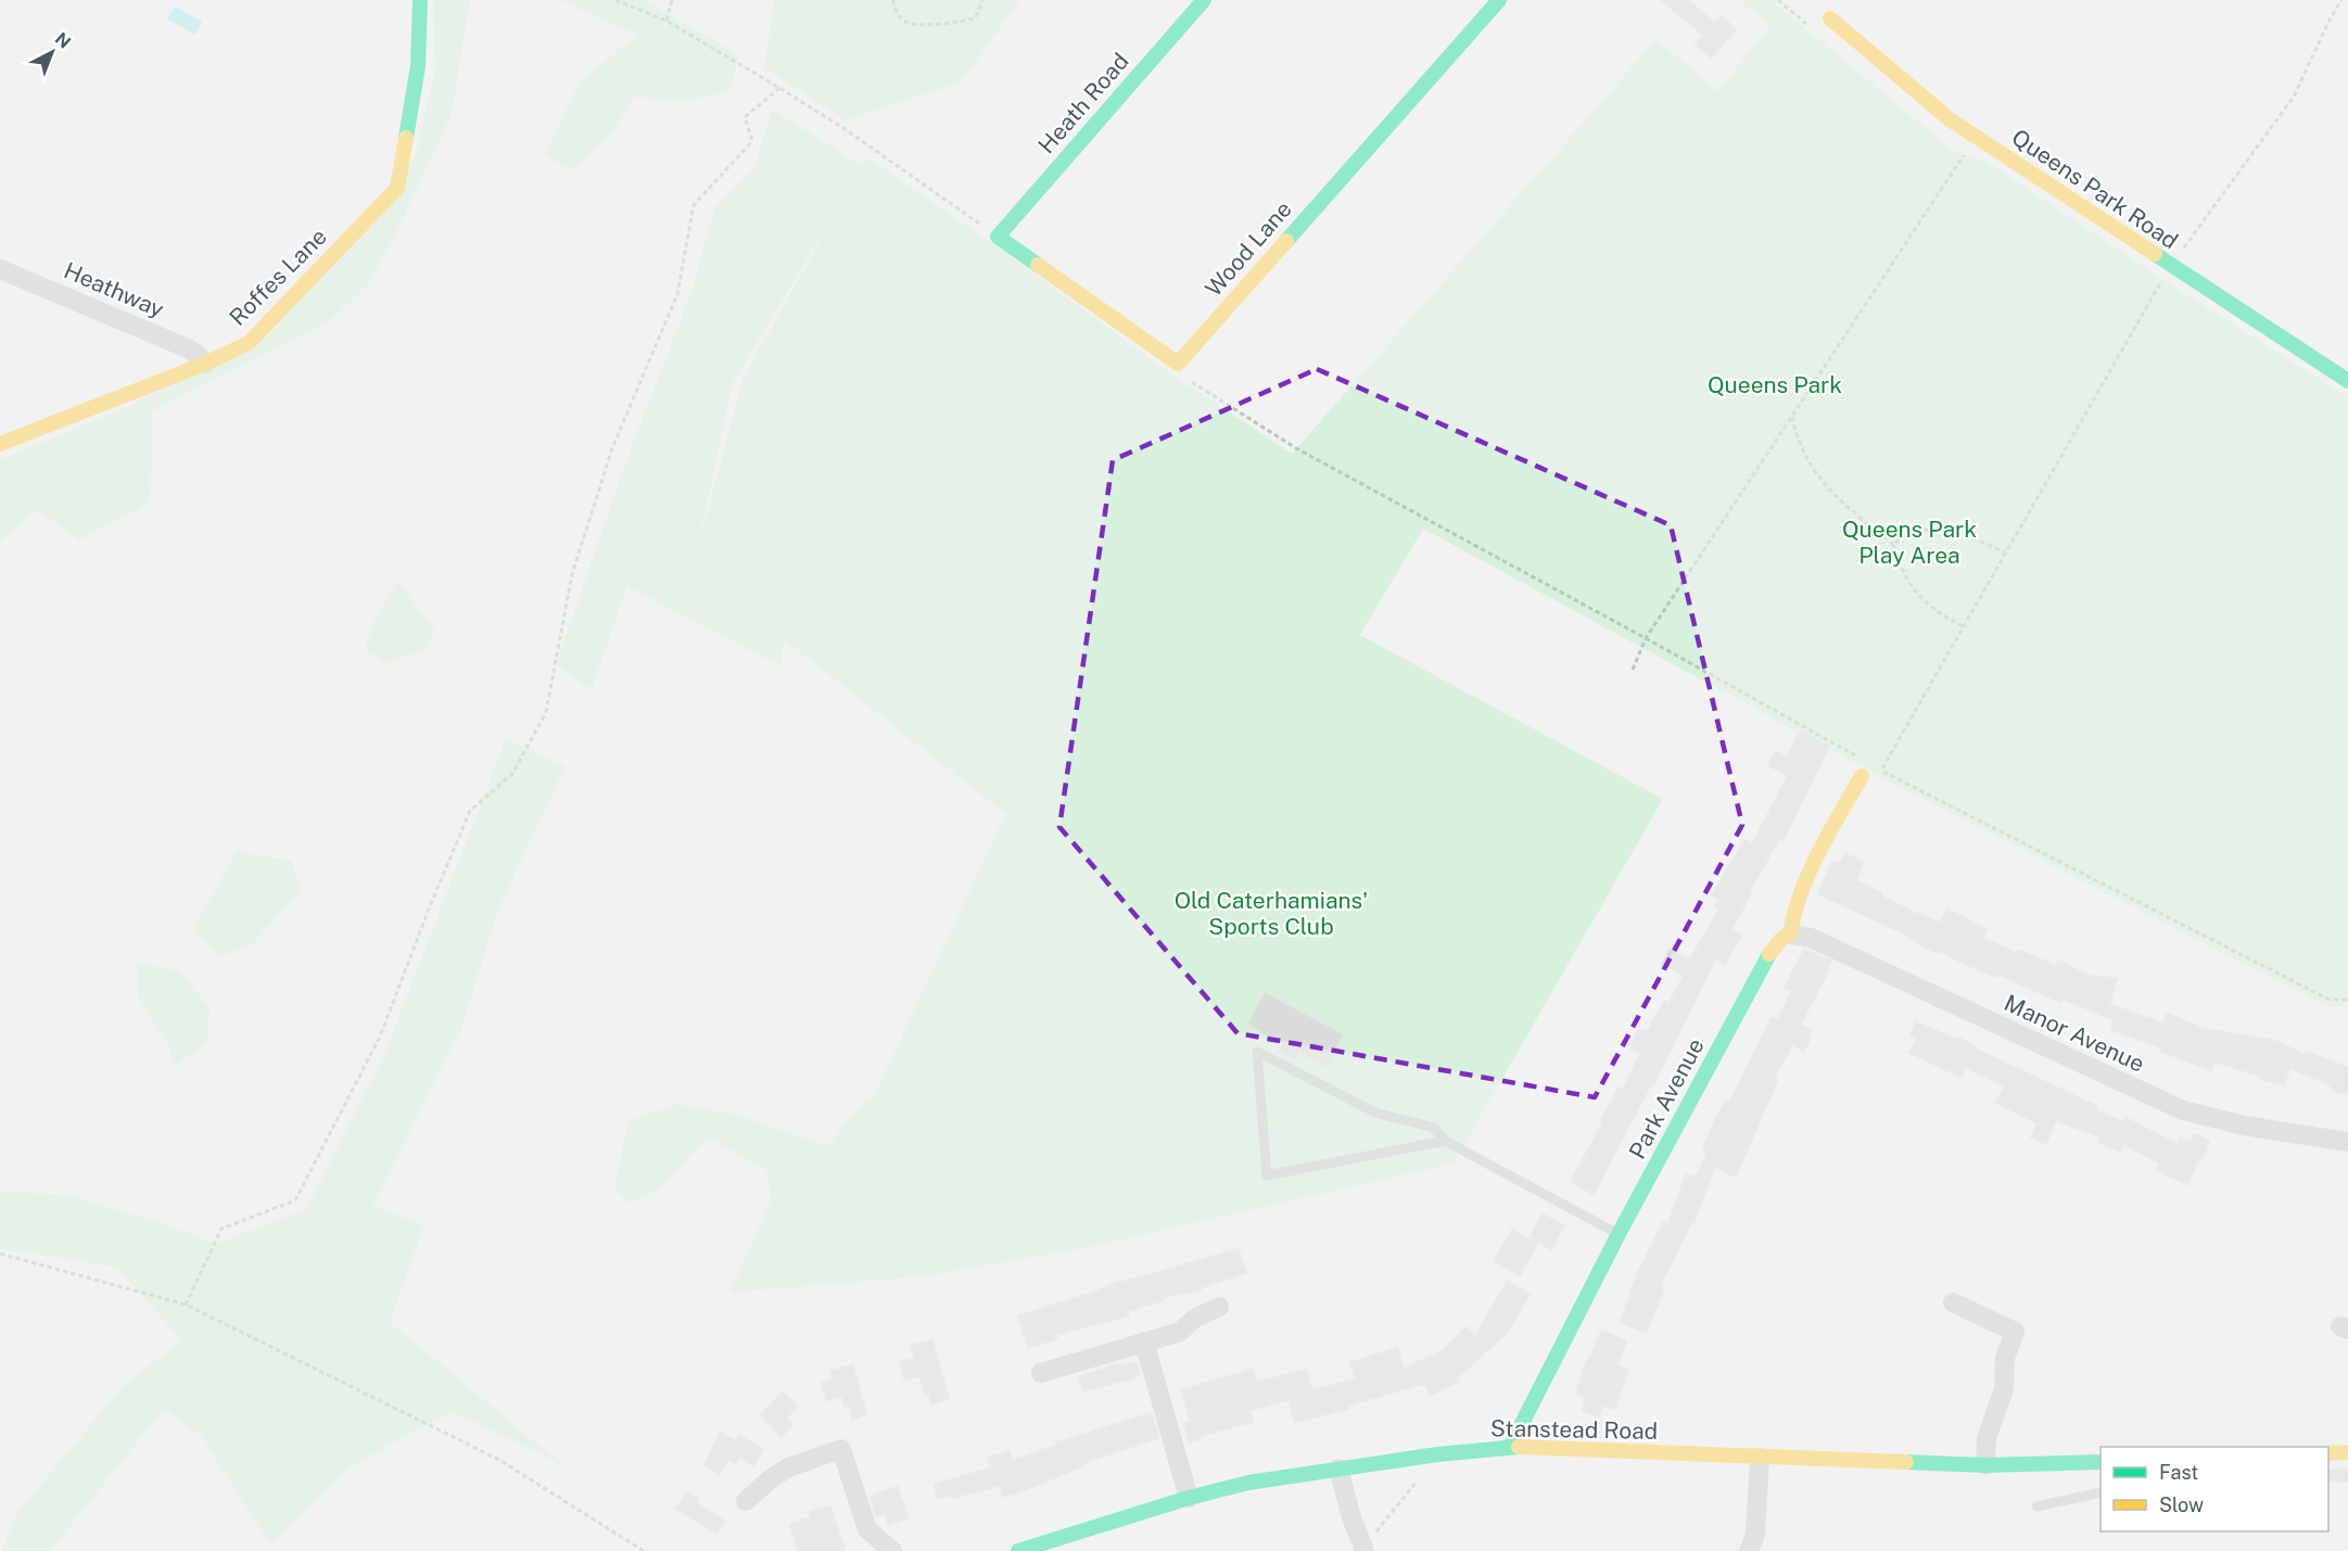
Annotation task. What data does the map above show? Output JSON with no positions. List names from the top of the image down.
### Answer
{
  "streets": {
    "street": [
      "Heath Road",
      "Queens Park Road",
      "Wood Lane",
      "Roffes Lane",
      "Heathway",
      "Manor Avenue",
      "Park Avenue",
      "Stanstead Road"
    ]
  },
  "crossings": [
    ["Roffes Lane", "Heathway"],
    ["Manor Avenue", "Park Avenue"],
    ["Park Avenue", "Stanstead Road"]
  ],
  "parks": ["Queens Park", "Queens Park Play Area", "Old Caterhamians' Sports Club"],
  "legend": ["Fast", "Slow"],
  "north": "top right"
}
